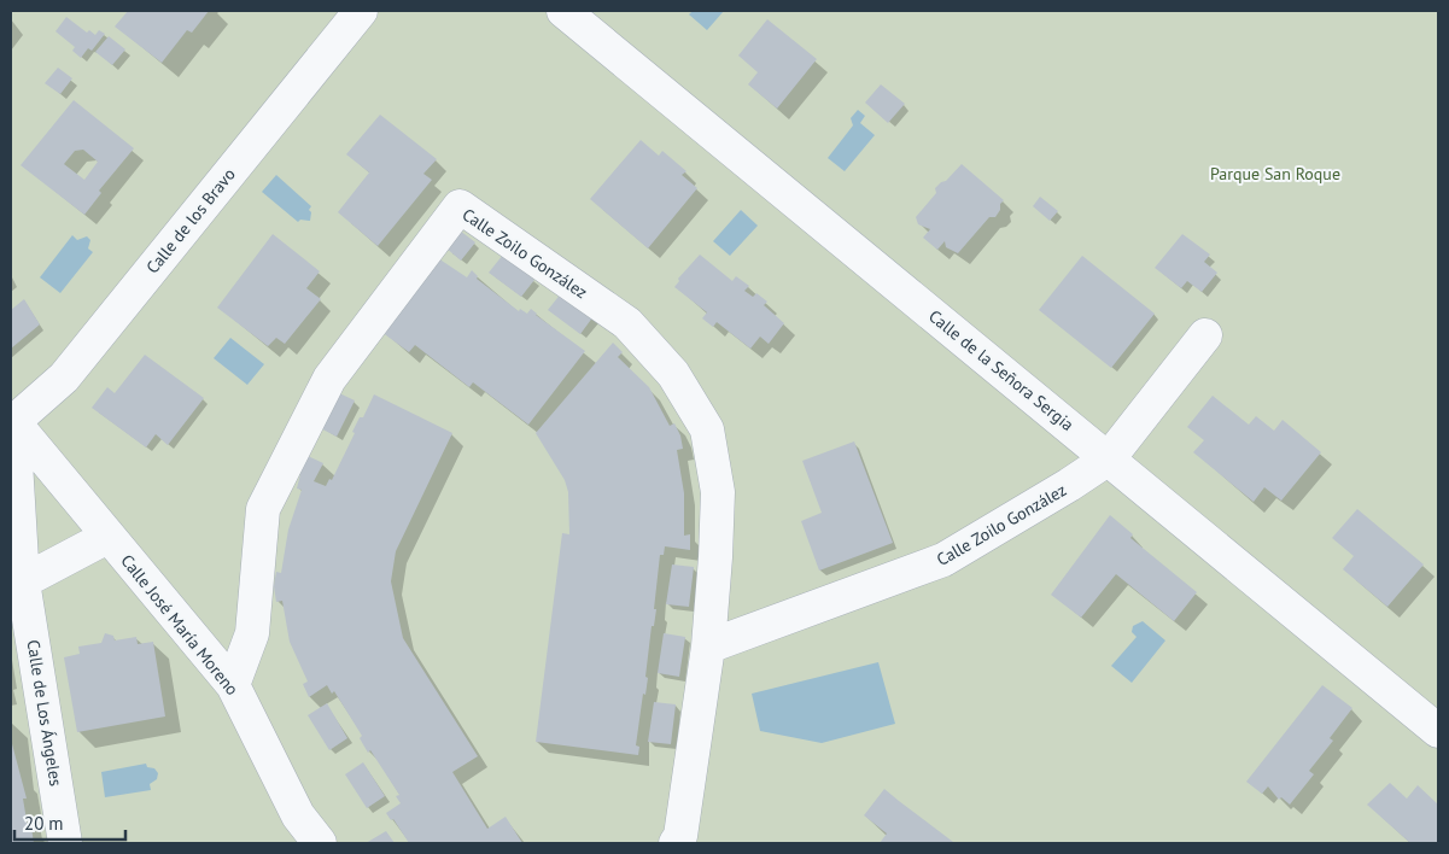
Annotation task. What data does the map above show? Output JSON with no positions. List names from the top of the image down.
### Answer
{
  "streets": {
    "street": [
      "Calle de los Bravo",
      "Calle Zoilo González",
      "Calle de la Señora Sergia",
      "Calle José María Moreno",
      "Calle de Los Ángeles"
    ]
  },
  "crossings": [
    ["Calle de los Bravo", "Calle José María Moreno"],
    ["Calle de los Bravo", "Calle de Los Ángeles"],
    ["Calle Zoilo González", "Calle de la Señora Sergia"],
    ["Calle Zoilo González", "Calle José María Moreno"],
    ["Calle José María Moreno", "Calle de Los Ángeles"]
  ],
  "parks": ["Parque San Roque"],
  "scale_bar": "20 m"
}
